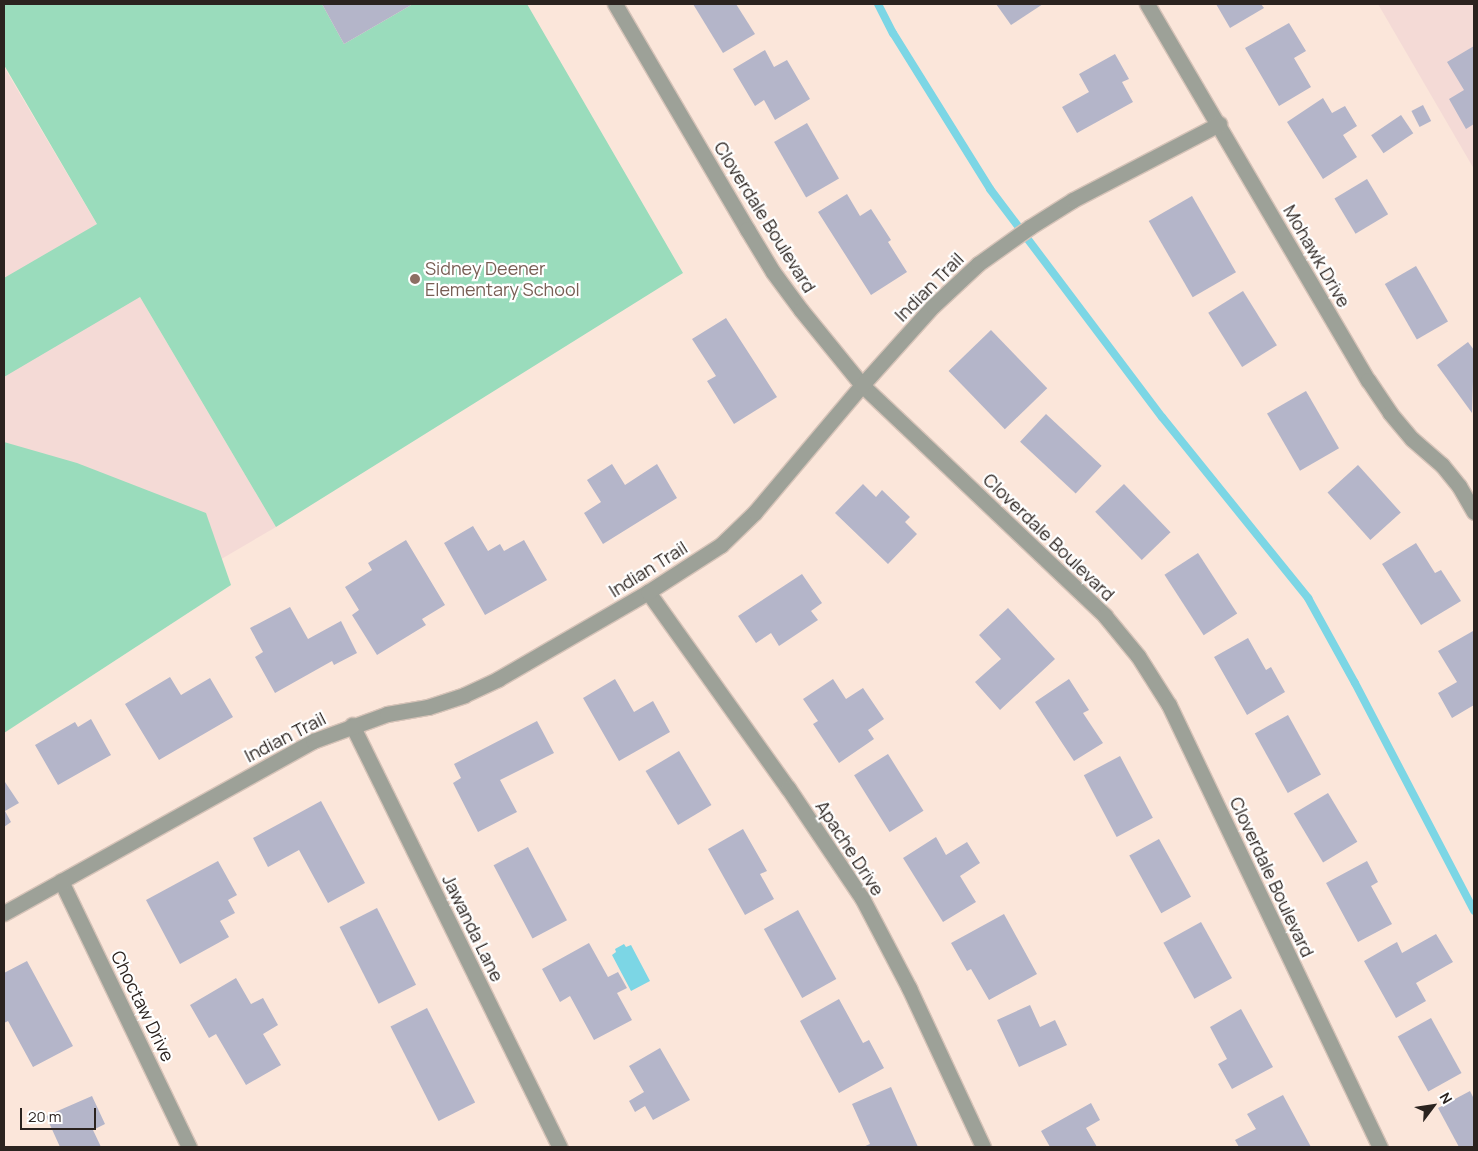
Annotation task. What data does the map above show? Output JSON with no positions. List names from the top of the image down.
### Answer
{
  "streets": {
    "street": [
      "Cloverdale Boulevard",
      "Mohawk Drive",
      "Indian Trail",
      "Apache Drive",
      "Jawanda Lane",
      "Choctaw Drive"
    ]
  },
  "crossings": [
    ["Cloverdale Boulevard", "Indian Trail"],
    ["Mohawk Drive", "Indian Trail"],
    ["Indian Trail", "Apache Drive"],
    ["Indian Trail", "Jawanda Lane"],
    ["Indian Trail", "Choctaw Drive"]
  ],
  "places": ["Sidney Deener Elementary School"],
  "scale_bar": "20 m",
  "north": "top right"
}
